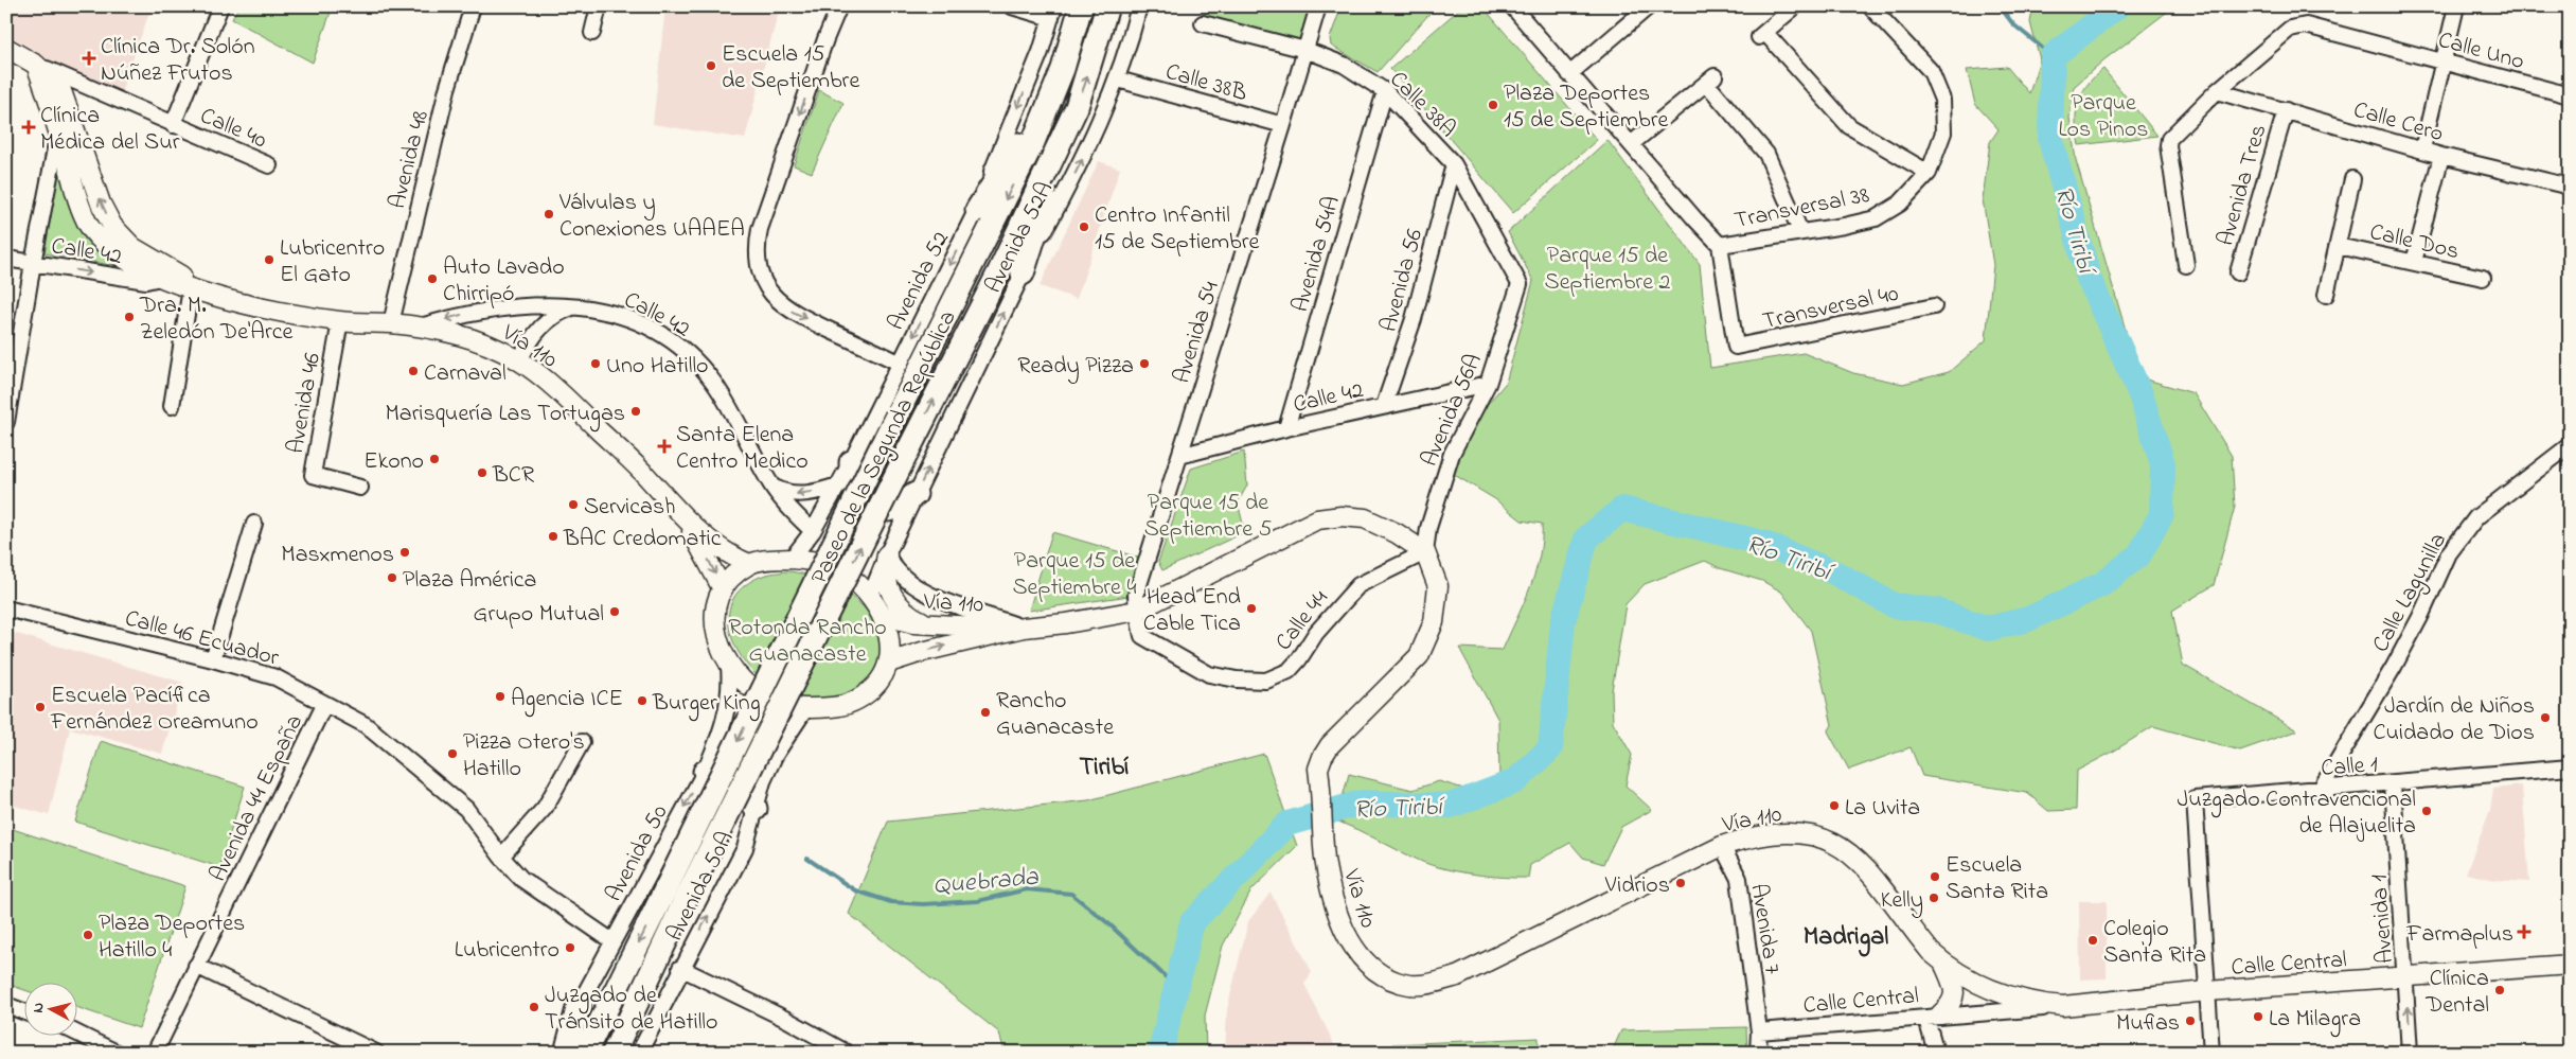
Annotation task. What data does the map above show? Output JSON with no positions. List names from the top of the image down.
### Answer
{
  "streets": {
    "highway": ["Paseo de la Segunda República"],
    "main road": ["Vía 110", "Calle Central"],
    "street": [
      "Calle Uno",
      "Calle 38B",
      "Calle 38A",
      "Calle Cero",
      "Calle 40",
      "Avenida 48",
      "Avenida Tres",
      "Transversal 38",
      "Avenida 52A",
      "Calle Dos",
      "Calle 42",
      "Avenida 54A",
      "Avenida 52",
      "Avenida 56",
      "Transversal 40",
      "Avenida 54",
      "Avenida 46",
      "Avenida 56A",
      "Calle Lagunilla",
      "Calle 44",
      "Calle 46 Ecuador",
      "Calle 1",
      "Avenida 44 España",
      "Avenida 50",
      "Avenida 50A",
      "Avenida 1",
      "Avenida 7"
    ]
  },
  "crossings": [
    ["Calle Uno", "Calle Cero"],
    ["Calle 38B", "Avenida 52A"],
    ["Calle 38B", "Avenida 54"],
    ["Calle 38A", "Avenida 54A"],
    ["Calle 38A", "Avenida 56"],
    ["Calle 38A", "Avenida 54"],
    ["Calle 38A", "Avenida 56A"],
    ["Calle Cero", "Avenida Tres"],
    ["Calle 40", "Vía 110"],
    ["Avenida 48", "Vía 110"],
    ["Transversal 38", "Transversal 40"],
    ["Avenida 52A", "Avenida 52"],
    ["Avenida 52A", "Vía 110"],
    ["Avenida 52A", "Avenida 50"],
    ["Avenida 52A", "Avenida 50A"],
    ["Calle 42", "Avenida 54A"],
    ["Calle 42", "Avenida 52"],
    ["Calle 42", "Avenida 56"],
    ["Calle 42", "Avenida 54"],
    ["Calle 42", "Vía 110"],
    ["Calle 42", "Avenida 56A"],
    ["Avenida 52", "Vía 110"],
    ["Avenida 52", "Avenida 50"],
    ["Avenida 52", "Avenida 50A"],
    ["Avenida 54", "Vía 110"],
    ["Avenida 54", "Calle 44"],
    ["Vía 110", "Avenida 46"],
    ["Vía 110", "Avenida 56A"],
    ["Vía 110", "Calle 44"],
    ["Vía 110", "Avenida 50"],
    ["Vía 110", "Avenida 50A"],
    ["Vía 110", "Avenida 7"],
    ["Vía 110", "Calle Central"],
    ["Avenida 56A", "Calle 44"],
    ["Calle Lagunilla", "Calle 1"],
    ["Calle 46 Ecuador", "Avenida 44 España"],
    ["Calle 46 Ecuador", "Avenida 50"],
    ["Calle 1", "Avenida 1"],
    ["Calle 1", "Calle Central"],
    ["Avenida 50", "Avenida 50A"],
    ["Avenida 1", "Calle Central"],
    ["Avenida 7", "Calle Central"]
  ],
  "one_way": ["Avenida 52A", "Avenida 52", "Avenida 50A"],
  "districts": ["Tiribí", "Madrigal"],
  "water": ["Río Tiribí", "Quebrada"],
  "parks": [
    "Parque Los Pinos",
    "Parque 15 de Septiembre 2",
    "Parque 15 de Septiembre 5",
    "Parque 15 de Septiembre 4",
    "Rotonda Rancho Guanacaste"
  ],
  "places": {
    "health": [
      "Clínica Dr. Solón Núñez Frutos",
      "Clínica Médica del Sur",
      "Santa Elena Centro Medico",
      "Farmaplus"
    ],
    "other": [
      "Escuela 15 de Septiembre",
      "Plaza Deportes 15 de Septiembre",
      "Válvulas y Conexiones UAAEA",
      "Centro Infantil 15 de Septiembre",
      "Lubricentro El Gato",
      "Auto Lavado Chirripó",
      "Dra. M. Zeledón De'Arce",
      "Uno Hatillo",
      "Ready Pizza",
      "Carnaval",
      "Marisquería Las Tortugas",
      "Ekono",
      "BCR",
      "Servicash",
      "BAC Credomatic",
      "Masxmenos",
      "Plaza América",
      "Head End Cable Tica",
      "Grupo Mutual",
      "Agencia ICE",
      "Burger King",
      "Escuela Pacífica Fernández Oreamuno",
      "Rancho Guanacaste",
      "Jardín de Niños Cuidado de Dios",
      "Pizza Otero's Hatillo",
      "La Uvita",
      "Juzgado Contravencional de Alajuelita",
      "Escuela Santa Rita",
      "Vidrios",
      "Kelly",
      "Plaza Deportes Hatillo 4",
      "Colegio Santa Rita",
      "Lubricentro",
      "Clínica Dental",
      "Juzgado de Tránsito de Hatillo",
      "La Milagra",
      "Muflas"
    ]
  },
  "north": "left"
}
